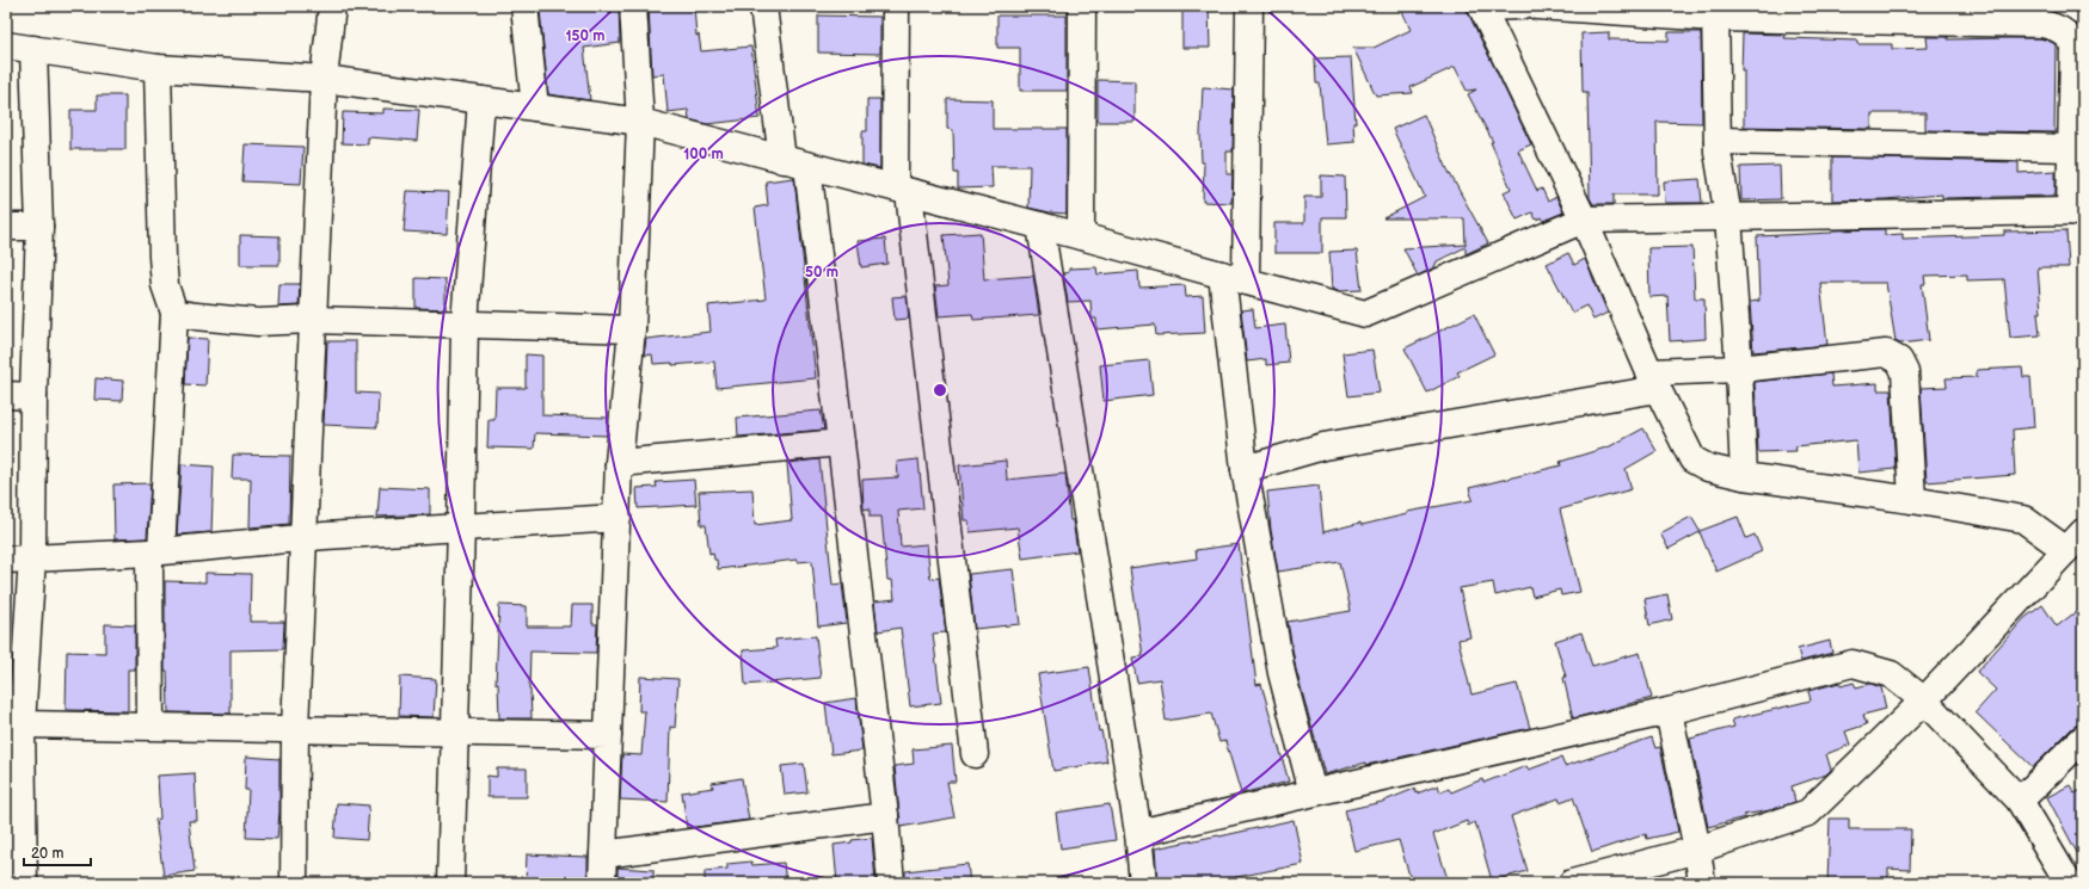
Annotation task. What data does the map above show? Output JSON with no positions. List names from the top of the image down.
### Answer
{
  "scale_bar": "20 m",
  "rings": ["150 m", "100 m", "50 m"]
}
